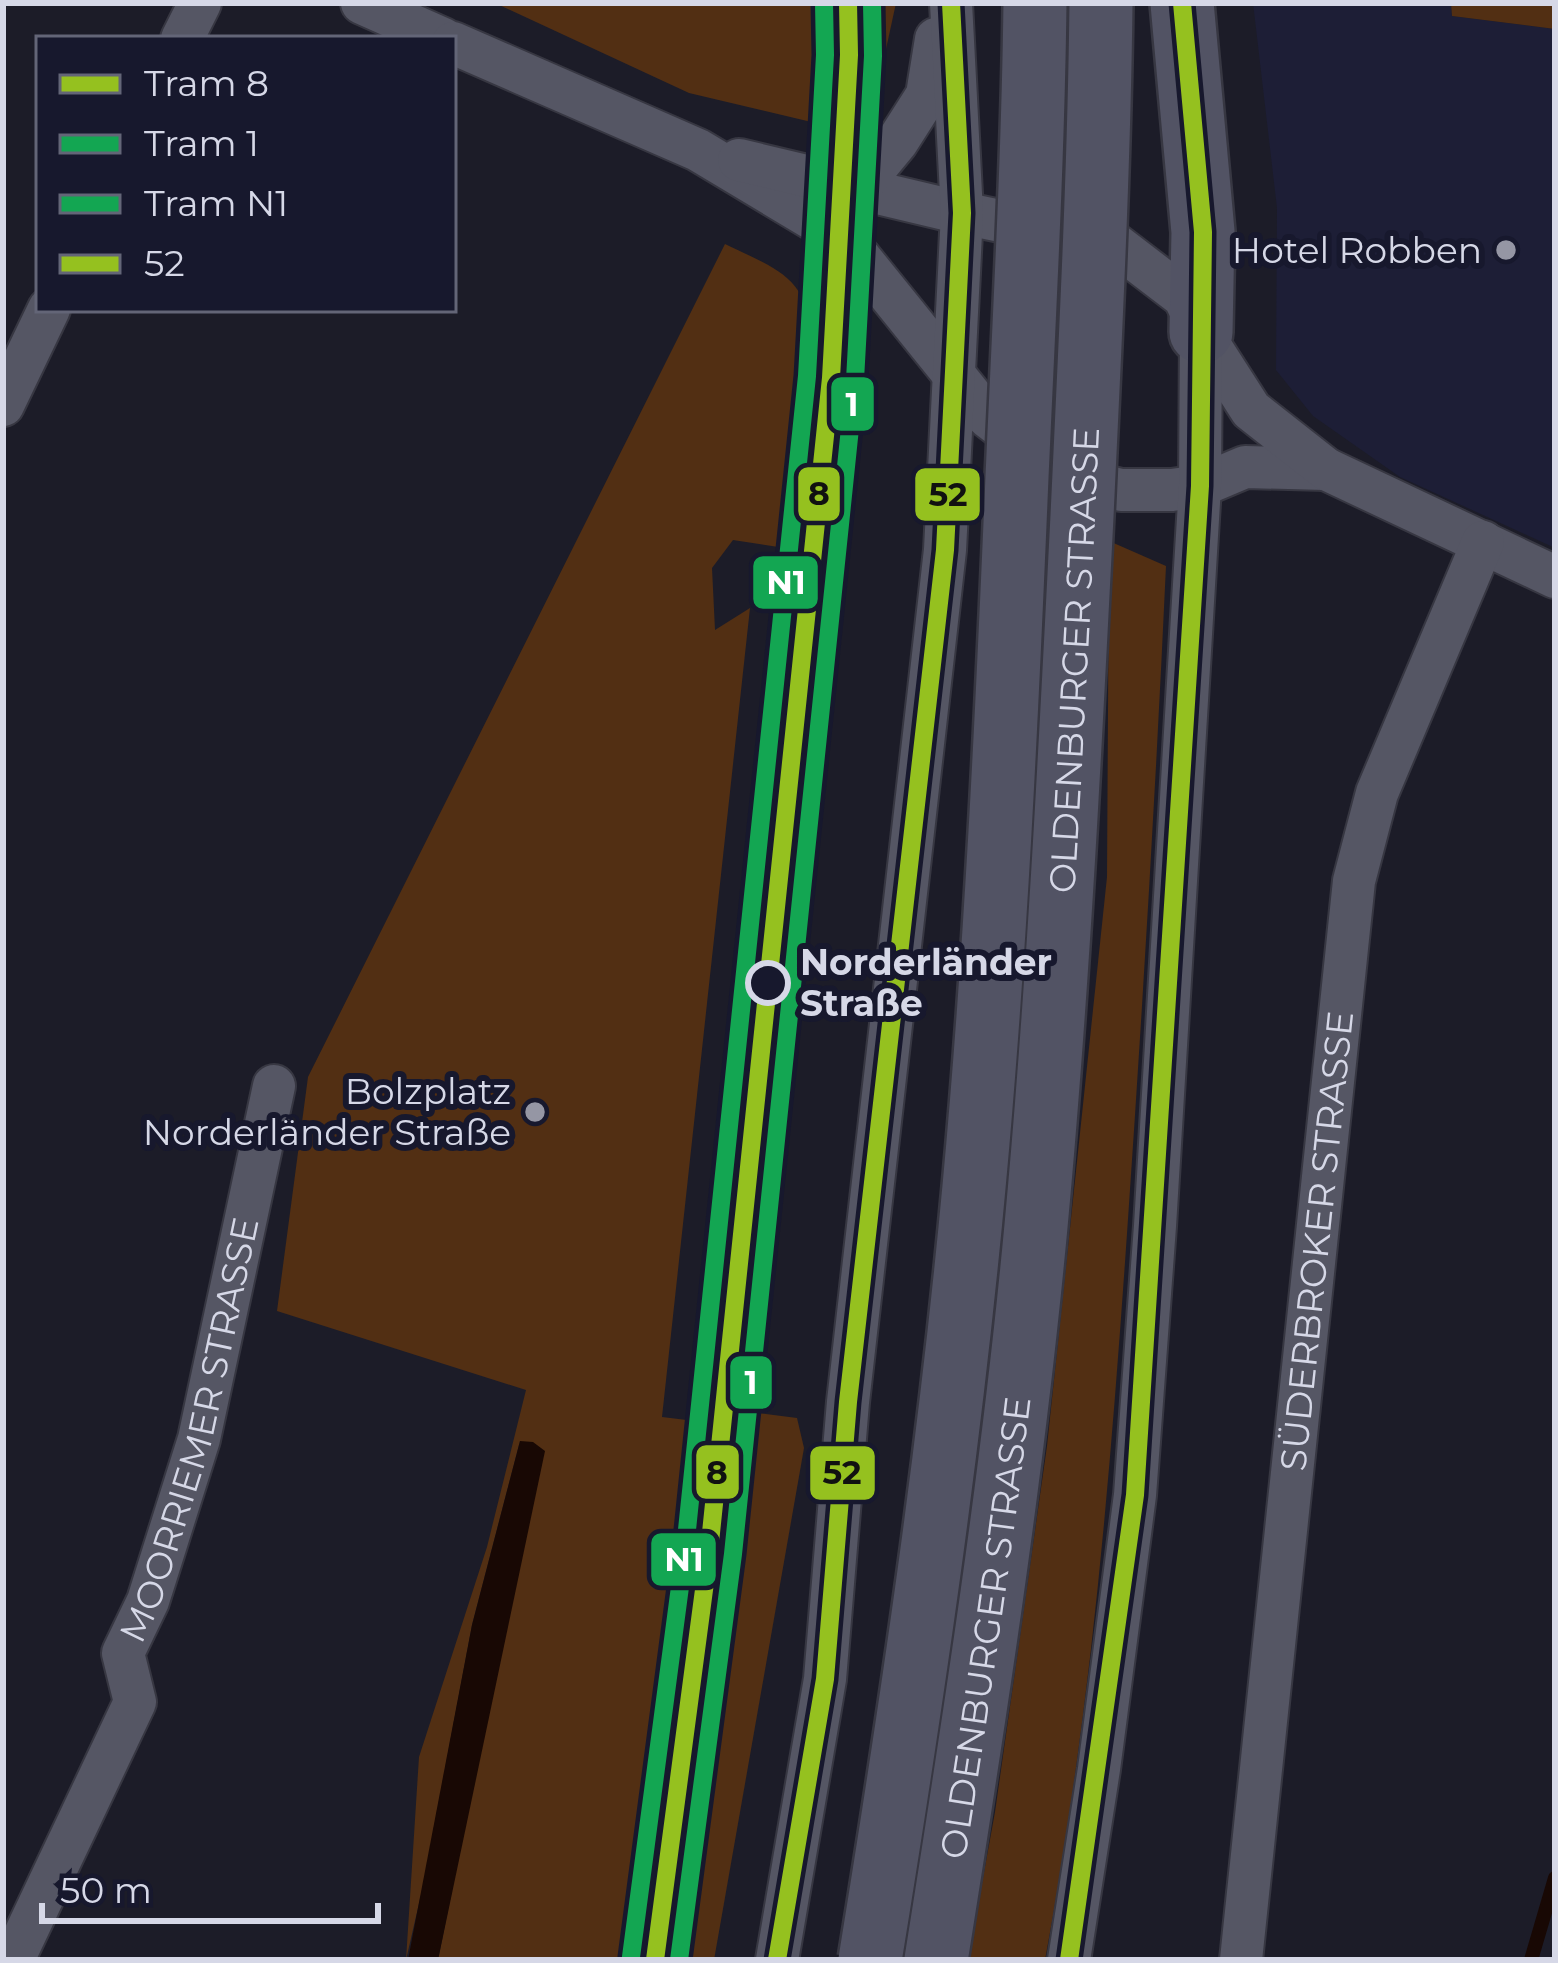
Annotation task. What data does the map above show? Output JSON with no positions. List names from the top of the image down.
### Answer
{
  "streets": {
    "highway": ["OLDENBURGER STRASSE"],
    "street": ["SÜDERBROKER STRASSE", "MOORRIEMER STRASSE"]
  },
  "places": ["Hotel Robben", "Norderländer Straße", "Bolzplatz Norderländer Straße"],
  "lines": [
    "tram line 8",
    "tram line 1",
    "tram line N1",
    "transit line 52"
  ],
  "legend": [
    "Tram 8",
    "Tram 1",
    "Tram N1",
    "52"
  ],
  "scale_bar": "50 m"
}
